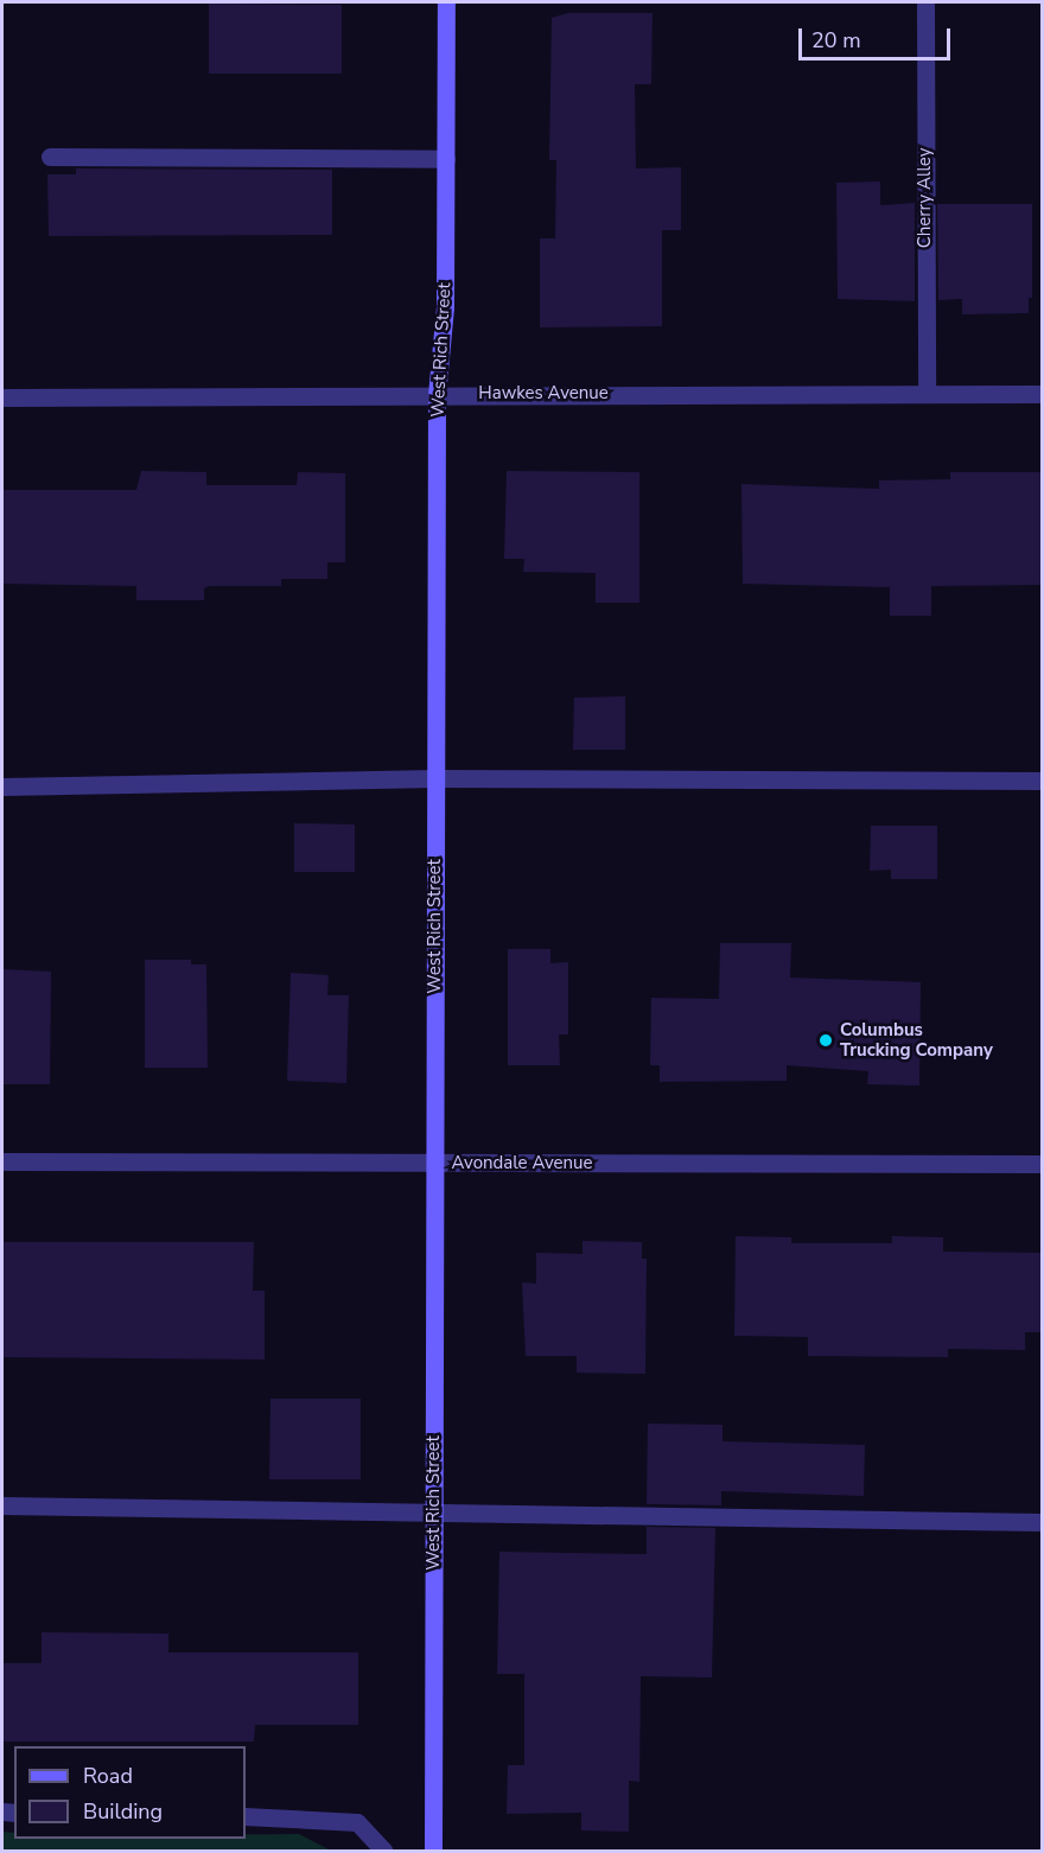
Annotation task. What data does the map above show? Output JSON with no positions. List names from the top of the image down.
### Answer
{
  "streets": {
    "street": [
      "Cherry Alley",
      "West Rich Street",
      "Hawkes Avenue",
      "Avondale Avenue"
    ]
  },
  "crossings": [
    ["Cherry Alley", "Hawkes Avenue"],
    ["West Rich Street", "Hawkes Avenue"],
    ["West Rich Street", "Avondale Avenue"]
  ],
  "places": ["Columbus Trucking Company"],
  "legend": ["Road", "Building"],
  "scale_bar": "20 m"
}
